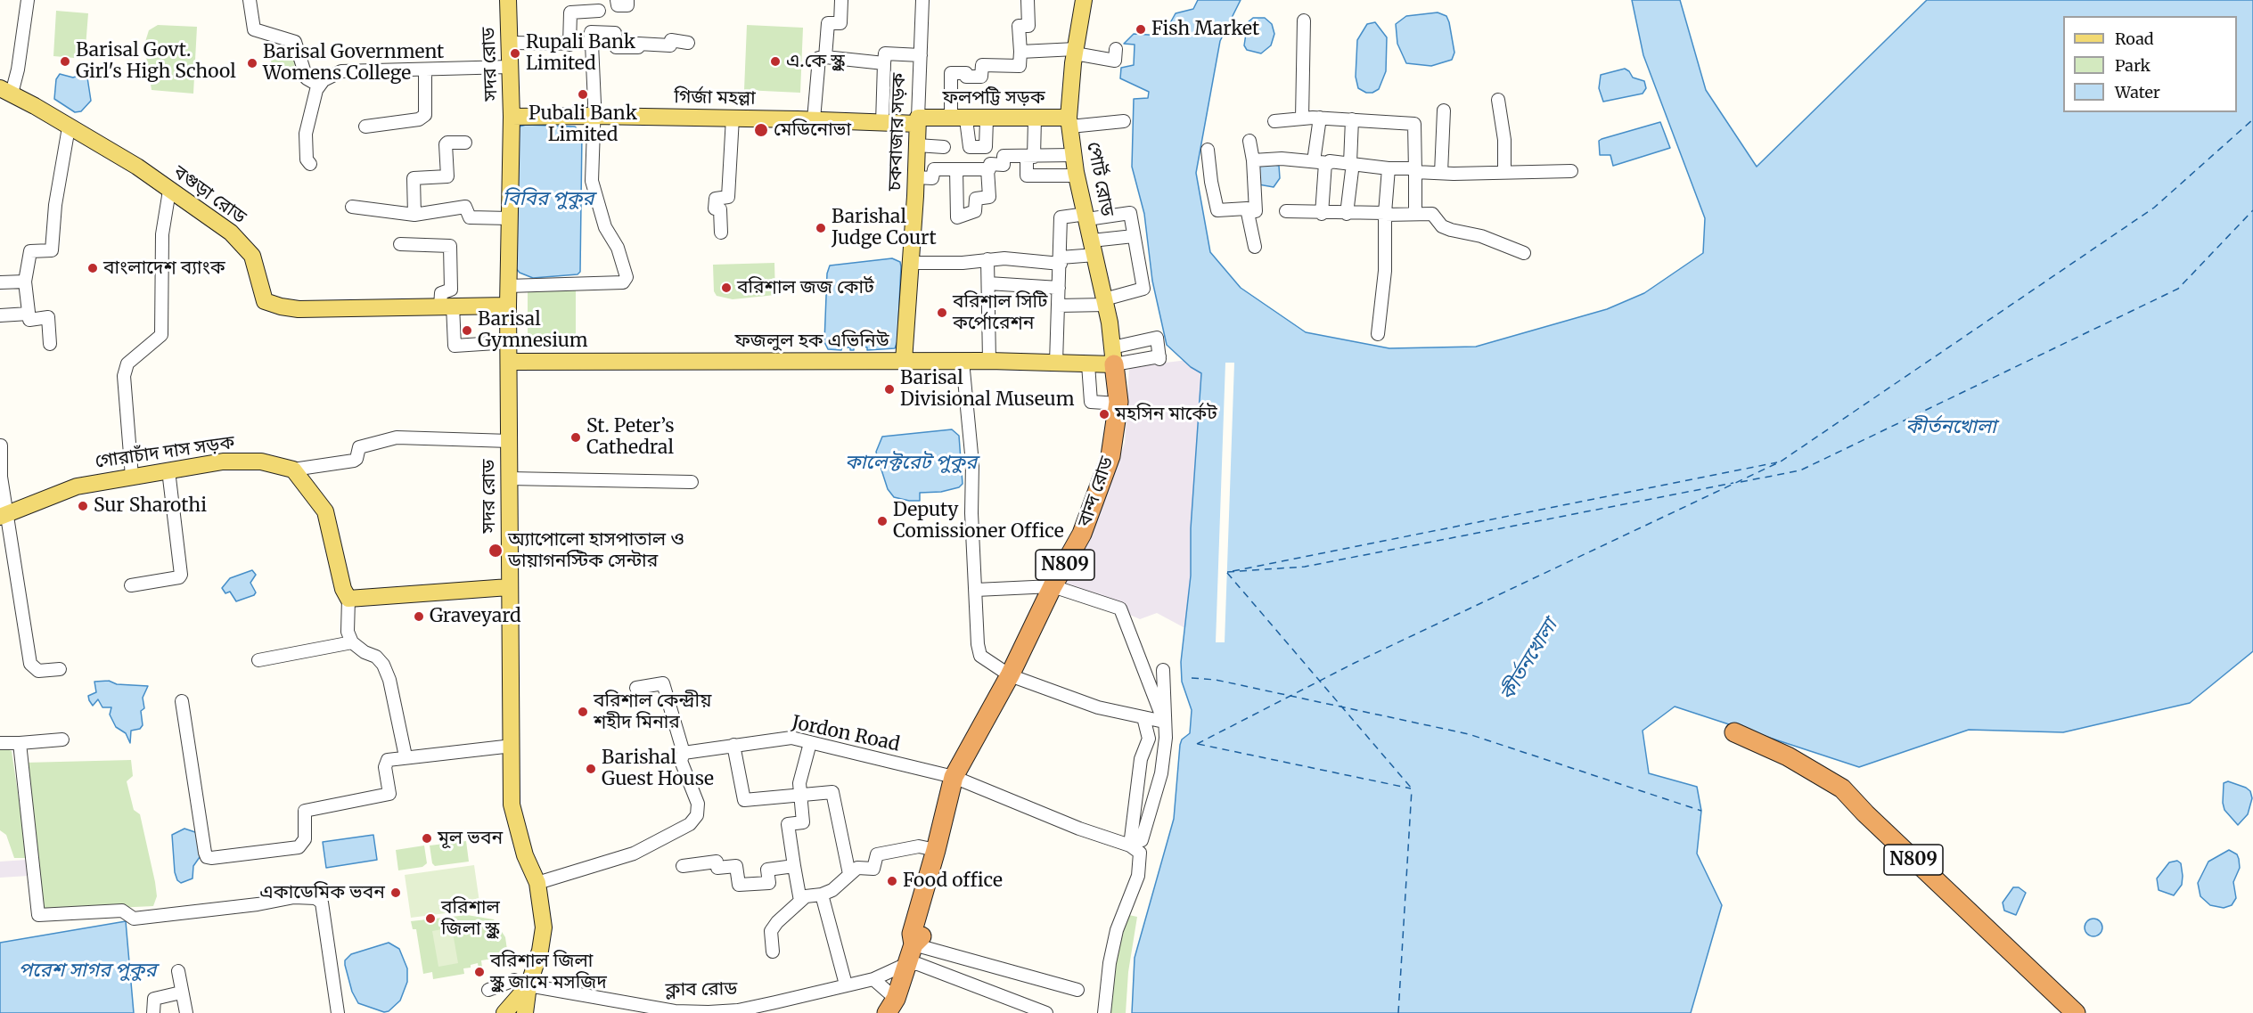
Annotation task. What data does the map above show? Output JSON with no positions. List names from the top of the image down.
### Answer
{
  "streets": {
    "highway": ["বান্দ রোড", "N809"],
    "main road": [
      "সদর রোড",
      "গির্জা মহল্লা",
      "ফলপট্টি সড়ক",
      "চকবাজার সড়ক",
      "পোর্ট রোড",
      "বগুড়া রোড",
      "ফজলুল হক এভিনিউ",
      "গোরাচাঁদ দাস সড়ক"
    ],
    "street": ["Jordon Road", "ক্লাব রোড"]
  },
  "crossings": [
    ["সদর রোড", "গির্জা মহল্লা"],
    ["সদর রোড", "বগুড়া রোড"],
    ["সদর রোড", "ফজলুল হক এভিনিউ"],
    ["সদর রোড", "ক্লাব রোড"],
    ["গির্জা মহল্লা", "ফলপট্টি সড়ক"],
    ["গির্জা মহল্লা", "চকবাজার সড়ক"],
    ["ফলপট্টি সড়ক", "চকবাজার সড়ক"],
    ["ফলপট্টি সড়ক", "পোর্ট রোড"],
    ["চকবাজার সড়ক", "ফজলুল হক এভিনিউ"],
    ["পোর্ট রোড", "ফজলুল হক এভিনিউ"],
    ["পোর্ট রোড", "বান্দ রোড"],
    ["ফজলুল হক এভিনিউ", "বান্দ রোড"],
    ["বান্দ রোড", "Jordon Road"],
    ["বান্দ রোড", "ক্লাব রোড"]
  ],
  "water": [
    "বিবির পুকুর",
    "কীর্তনখোলা",
    "কালেক্টরেট পুকুর",
    "পরেশ সাগর পুকুর"
  ],
  "places": [
    "Fish Market",
    "Rupali Bank Limited",
    "Barisal Govt. Girl's High School",
    "এ.কে স্কুল",
    "Barisal Government Womens College",
    "Pubali Bank Limited",
    "মেডিনোভা",
    "Barishal Judge Court",
    "বাংলাদেশ ব্যাংক",
    "বরিশাল জজ কোর্ট",
    "বরিশাল সিটি কর্পোরেশন",
    "Barisal Gymnesium",
    "Barisal Divisional Museum",
    "মহসিন মার্কেট",
    "St. Peter’s Cathedral",
    "Sur Sharothi",
    "Deputy Comissioner Office",
    "অ্যাপোলো হাসপাতাল ও ডায়াগনস্টিক সেন্টার",
    "Graveyard",
    "বরিশাল কেন্দ্রীয় শহীদ মিনার",
    "Barishal Guest House",
    "মূল ভবন",
    "Food office",
    "একাডেমিক ভবন",
    "বরিশাল জিলা স্কুল",
    "বরিশাল জিলা স্কুল জামে মসজিদ"
  ],
  "legend": ["Road", "Park", "Water"]
}
